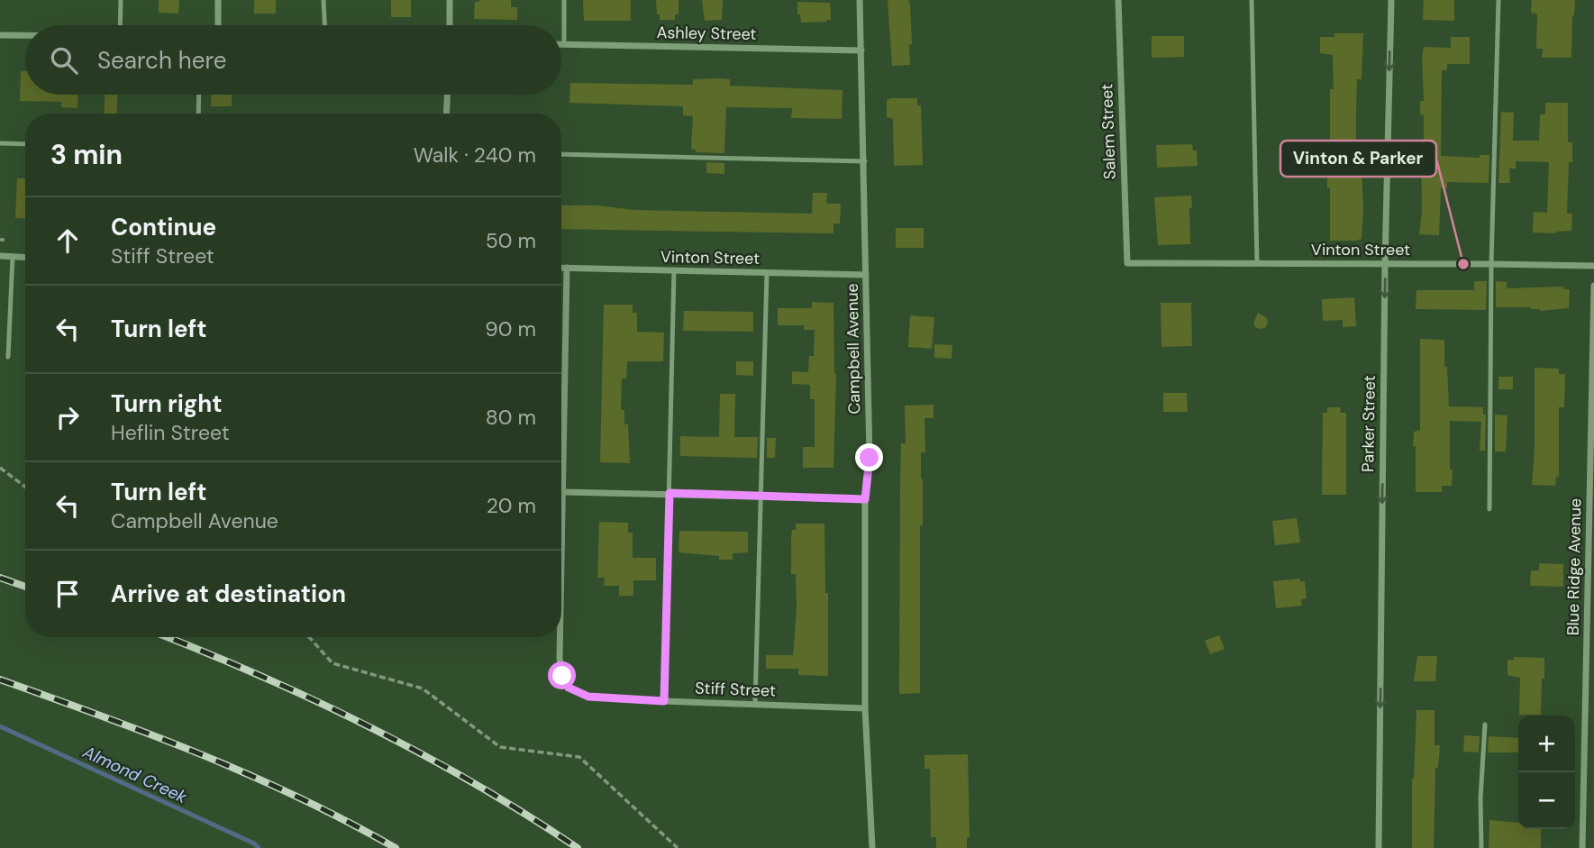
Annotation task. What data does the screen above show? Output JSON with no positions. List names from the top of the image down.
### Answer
{
  "streets": {
    "street": [
      "Ashley Street",
      "Salem Street",
      "Vinton Street",
      "Campbell Avenue",
      "Parker Street",
      "Blue Ridge Avenue",
      "Stiff Street"
    ]
  },
  "crossings": [
    ["Ashley Street", "Campbell Avenue"],
    ["Salem Street", "Vinton Street"],
    ["Vinton Street", "Campbell Avenue"],
    ["Vinton Street", "Parker Street"],
    ["Campbell Avenue", "Stiff Street"]
  ],
  "one_way": ["Parker Street"],
  "water": ["Almond Creek"],
  "places": ["Vinton & Parker"],
  "page": {
    "search": "Search here",
    "heading": ["3 min", "Walk · 240 m"],
    "list": [
      ["Continue", "Stiff Street", "50 m"],
      ["Turn left", "90 m"],
      ["Turn right", "Heflin Street", "80 m"],
      ["Turn left", "Campbell Avenue", "20 m"],
      "Arrive at destination"
    ],
    "map_buttons": ["+", "−"]
  }
}
